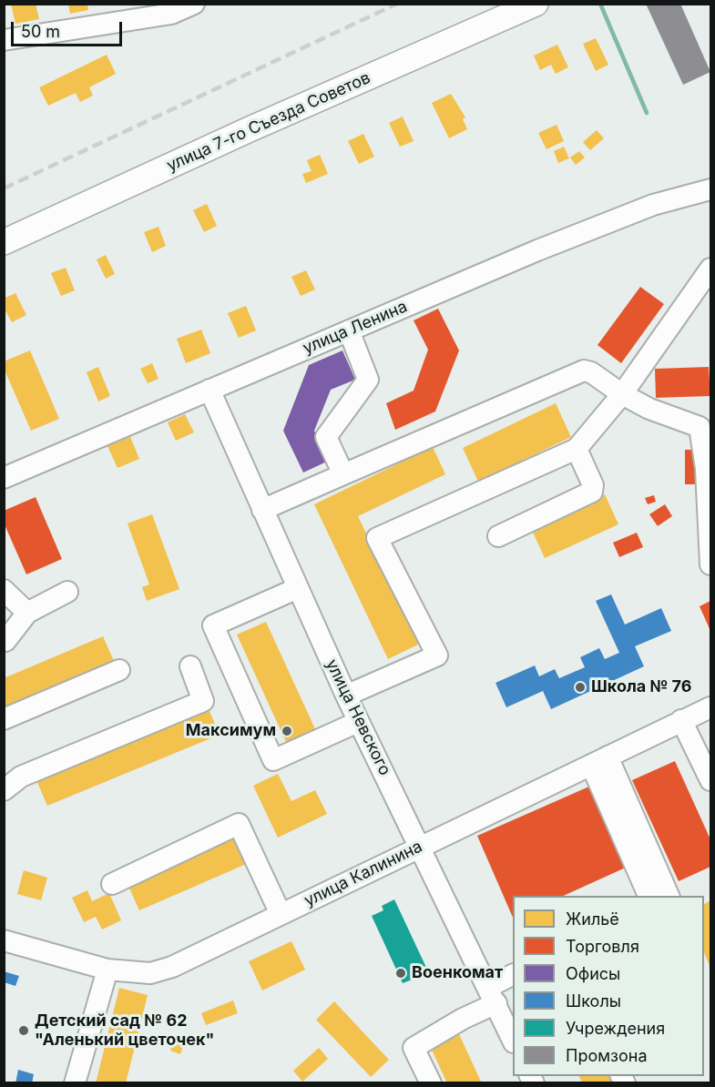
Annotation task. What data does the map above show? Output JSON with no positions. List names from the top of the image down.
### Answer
{
  "streets": {
    "main road": ["улица 7-го Съезда Советов"],
    "street": ["улица Ленина", "улица Невского", "улица Калинина"]
  },
  "crossings": [
    ["улица Ленина", "улица Невского"],
    ["улица Невского", "улица Калинина"]
  ],
  "places": [
    "Школа № 76",
    "Максимум",
    "Военкомат",
    "Детский сад № 62 \"Аленький цветочек\""
  ],
  "legend": [
    "Жильё",
    "Торговля",
    "Офисы",
    "Школы",
    "Учреждения",
    "Промзона"
  ],
  "scale_bar": "50 m"
}
